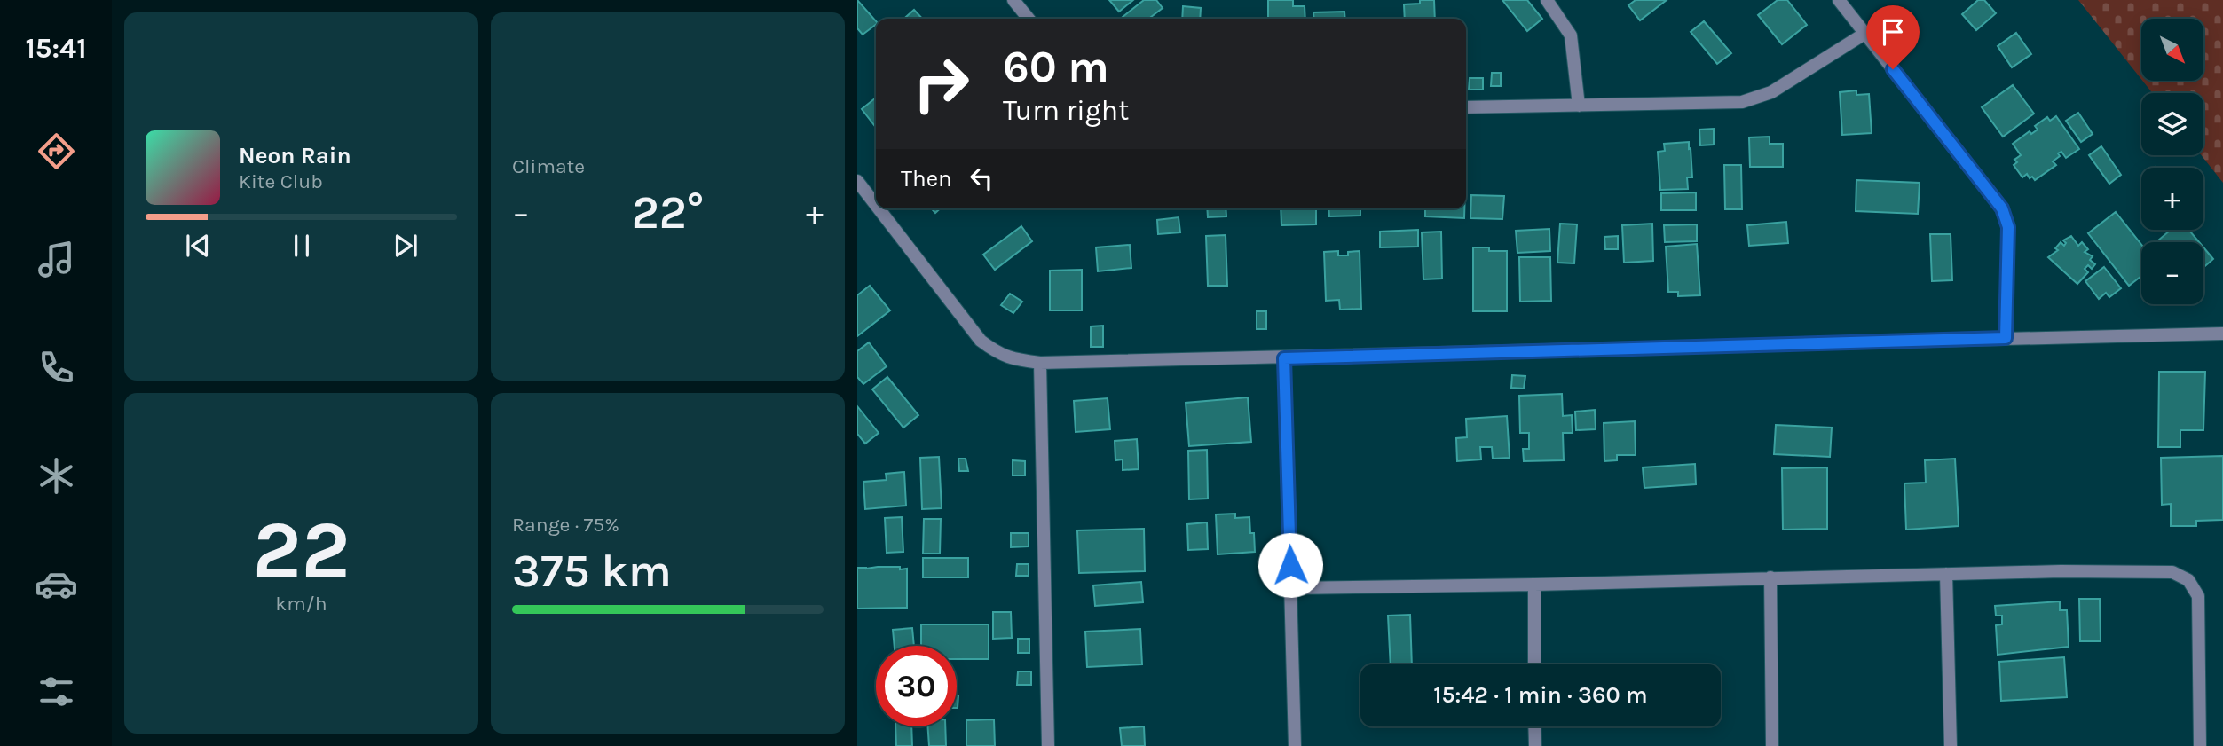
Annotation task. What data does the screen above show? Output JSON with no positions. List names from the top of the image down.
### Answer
{
  "north": "bottom right",
  "page": {
    "tabs": "15:41",
    "tile": [
      "Climate",
      ["22", "km/h"],
      ["Range · 75%", "375 km"]
    ],
    "map_buttons": ["+", "−"],
    "turn": ["60 m", "Turn right"],
    "song": ["Neon Rain", "Kite Club"],
    "then": "Then",
    "heat": ["−", "22°", "+"],
    "limit": "30",
    "trip": "15:42 · 1 min · 360 m"
  }
}
